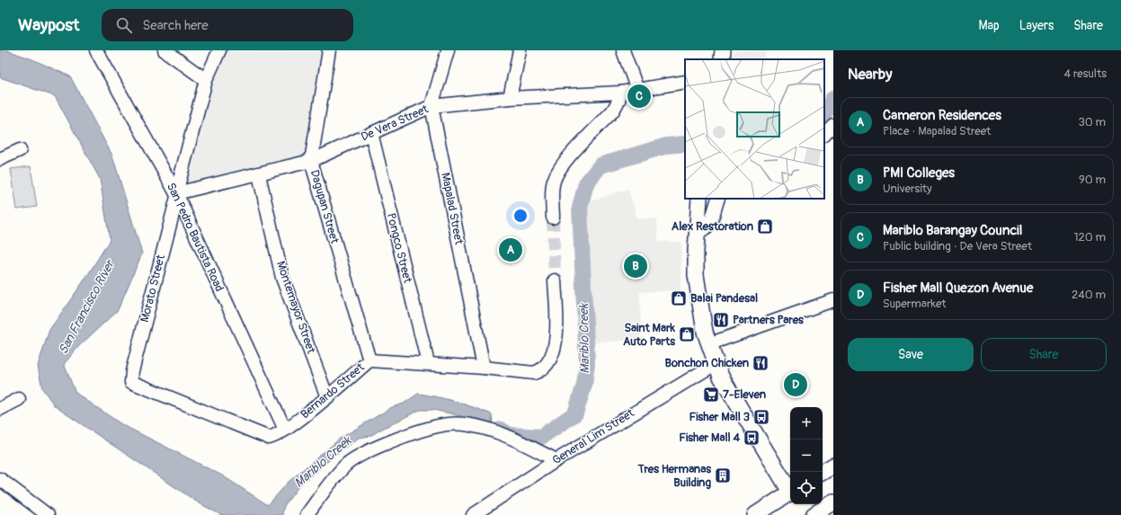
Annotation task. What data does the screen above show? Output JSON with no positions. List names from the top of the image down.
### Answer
{
  "streets": {
    "street": [
      "De Vera Street",
      "Dagupan Street",
      "Mapalad Street",
      "San Pedro Bautista Road",
      "Pongco Street",
      "Morato Street",
      "Montemayor Street",
      "Bernardo Street",
      "General Lim Street"
    ]
  },
  "crossings": [
    ["De Vera Street", "Dagupan Street"],
    ["De Vera Street", "Mapalad Street"],
    ["De Vera Street", "San Pedro Bautista Road"],
    ["De Vera Street", "Pongco Street"],
    ["De Vera Street", "Morato Street"],
    ["De Vera Street", "Montemayor Street"],
    ["Dagupan Street", "Bernardo Street"],
    ["Mapalad Street", "Bernardo Street"],
    ["San Pedro Bautista Road", "Morato Street"],
    ["San Pedro Bautista Road", "Bernardo Street"],
    ["Pongco Street", "Bernardo Street"],
    ["Morato Street", "Bernardo Street"],
    ["Montemayor Street", "Bernardo Street"]
  ],
  "water": ["San Francisco River", "Mariblo Creek"],
  "places": {
    "shop": ["Alex Restoration", "Balai Pandesal", "Saint Mark Auto Parts"],
    "restaurant": ["Partners Pares", "Bonchon Chicken"],
    "supermarket": ["7-Eleven"],
    "bus stop": ["Fisher Mall 3", "Fisher Mall 4"],
    "building": ["Tres Hermanas Building"]
  },
  "page": {
    "header": "Waypost",
    "search": "Search here",
    "nav": ["Map", "Layers", "Share"],
    "heading": ["Nearby", "4 results"],
    "pins": [
      "C",
      "A",
      "B",
      "D"
    ],
    "list": [
      {
        "mark": "A",
        "name": "Cameron Residences",
        "note": "Place · Mapalad Street",
        "value": "30 m"
      },
      {
        "mark": "B",
        "name": "PMI Colleges",
        "note": "University",
        "value": "90 m"
      },
      {
        "mark": "C",
        "name": "Mariblo Barangay Council",
        "note": "Public building · De Vera Street",
        "value": "120 m"
      },
      {
        "mark": "D",
        "name": "Fisher Mall Quezon Avenue",
        "note": "Supermarket",
        "value": "240 m"
      }
    ],
    "buttons": ["Save", "Share"],
    "map_buttons": ["+", "−"]
  }
}
